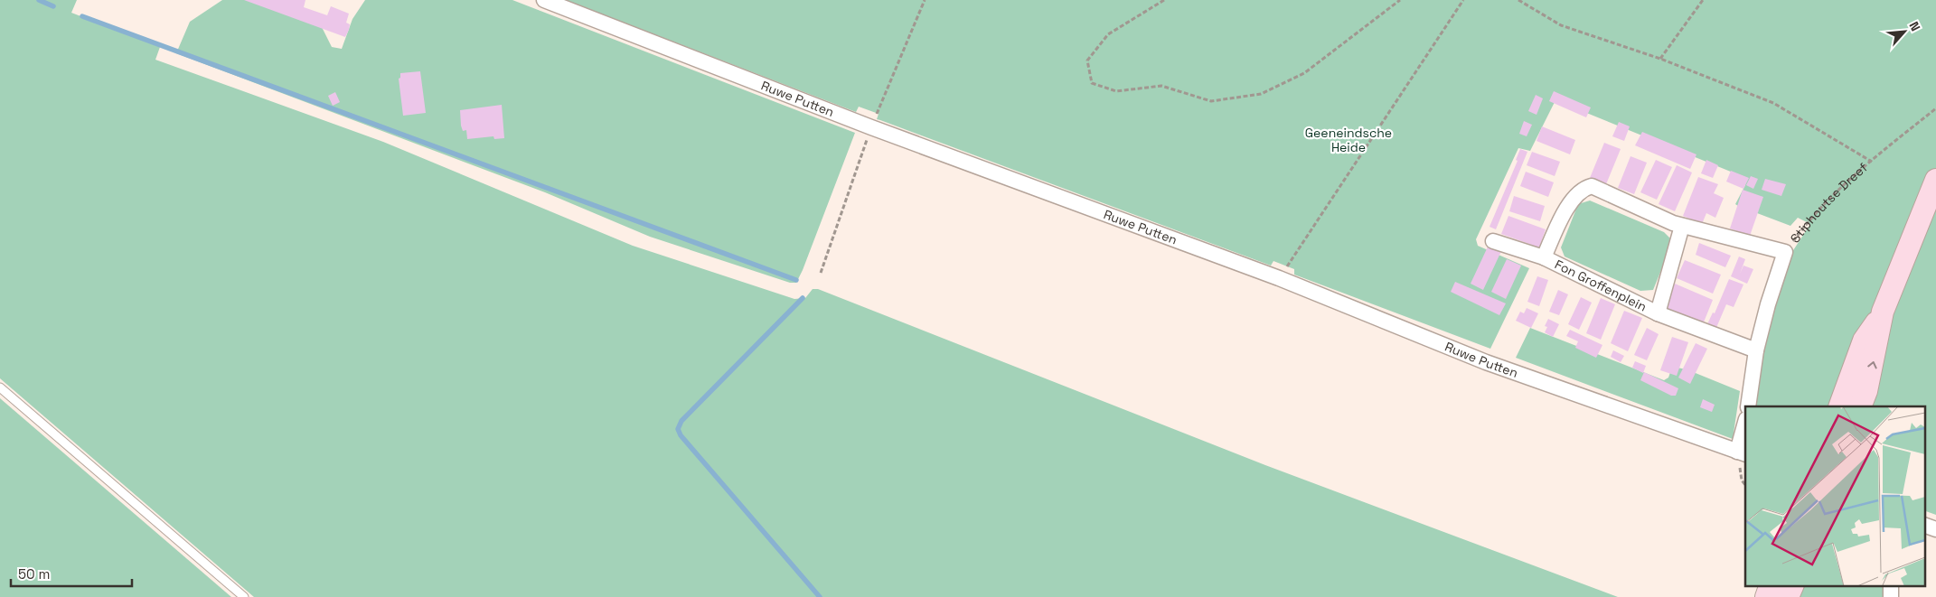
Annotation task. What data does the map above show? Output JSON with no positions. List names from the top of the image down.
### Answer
{
  "streets": {
    "street": ["Ruwe Putten", "Stiphoutse Dreef", "Fon Groffenplein"]
  },
  "crossings": [
    ["Stiphoutse Dreef", "Fon Groffenplein"]
  ],
  "parks": ["Geeneindsche Heide"],
  "scale_bar": "50 m",
  "north": "top right"
}
